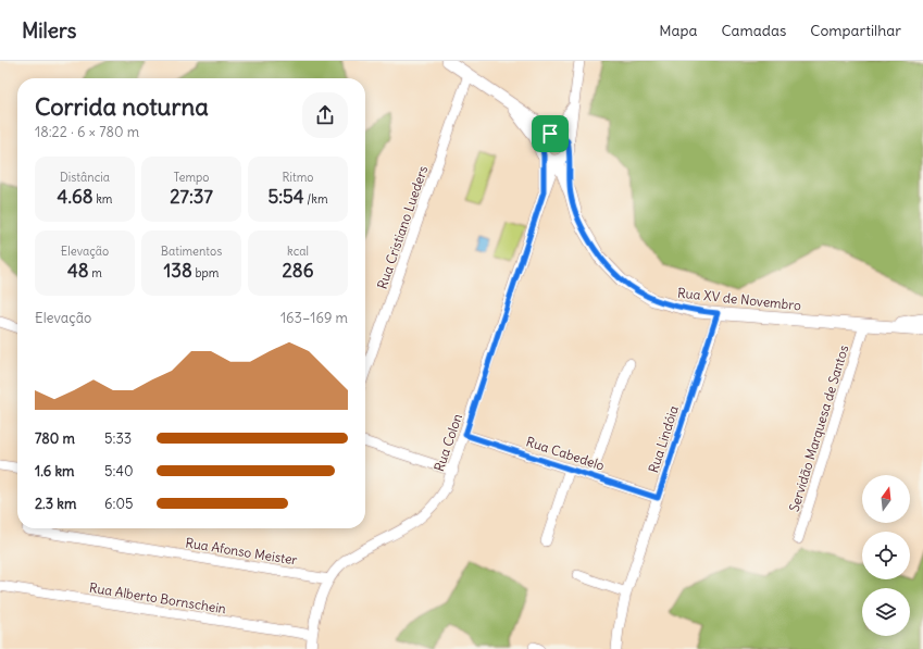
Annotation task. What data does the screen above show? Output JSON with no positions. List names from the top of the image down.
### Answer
{
  "streets": {
    "main road": ["Rua XV de Novembro"],
    "street": [
      "Rua Cristiano Lueders",
      "Servidão Marquesa de Santos",
      "Rua Lindóia",
      "Rua Colon",
      "Rua Cabedelo",
      "Rua Afonso Meister",
      "Rua Alberto Bornschein"
    ]
  },
  "crossings": [
    ["Rua XV de Novembro", "Servidão Marquesa de Santos"],
    ["Rua XV de Novembro", "Rua Lindóia"],
    ["Rua XV de Novembro", "Rua Colon"],
    ["Rua Lindóia", "Rua Cabedelo"],
    ["Rua Colon", "Rua Cabedelo"],
    ["Rua Colon", "Rua Afonso Meister"],
    ["Rua Colon", "Rua Alberto Bornschein"]
  ],
  "north": "top",
  "page": {
    "header": "Milers",
    "nav": ["Mapa", "Camadas", "Compartilhar"],
    "heading": ["Corrida noturna", "18:22 · 6 × 780 m"],
    "stats": [
      ["Distância", "4.68 km"],
      ["Tempo", "27:37"],
      ["Ritmo", "5:54 /km"],
      ["Elevação", "48 m"],
      ["Batimentos", "138 bpm"],
      ["kcal", "286"]
    ],
    "chart": ["Elevação", "163–169 m"],
    "list": [
      {
        "name": "780 m",
        "note": "5:33"
      },
      {
        "name": "1.6 km",
        "note": "5:40"
      },
      {
        "name": "2.3 km",
        "note": "6:05"
      }
    ]
  }
}
